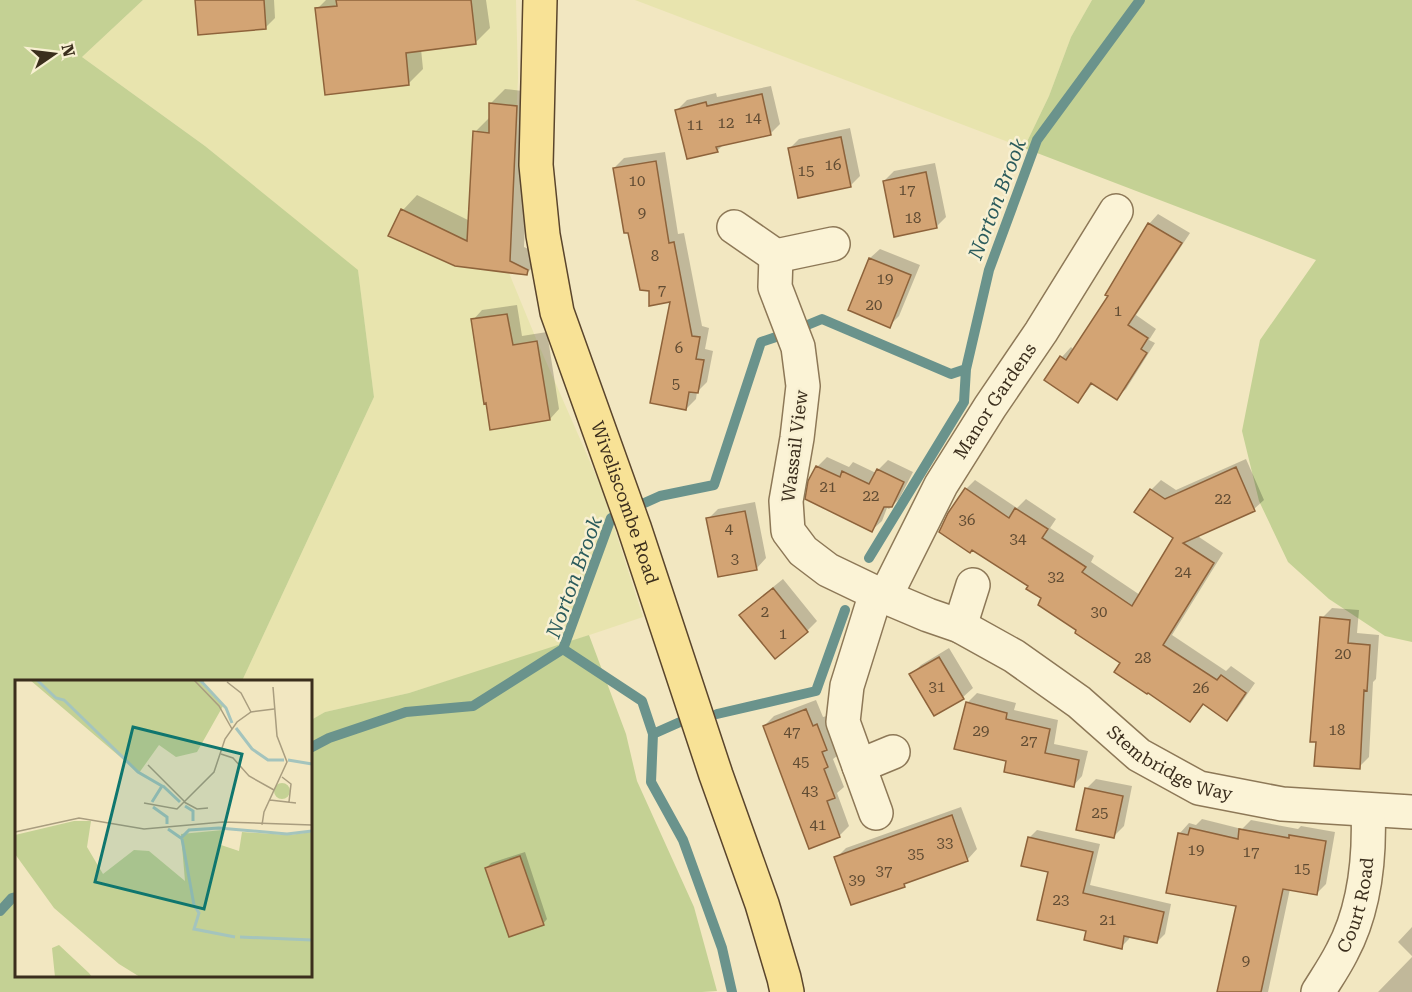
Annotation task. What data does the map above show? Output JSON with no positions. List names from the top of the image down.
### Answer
{
  "streets": {
    "main road": ["Wiveliscombe Road"],
    "street": [
      "Manor Gardens",
      "Wassail View",
      "Stembridge Way",
      "Court Road"
    ]
  },
  "crossings": [
    ["Manor Gardens", "Wassail View"],
    ["Manor Gardens", "Stembridge Way"],
    ["Wassail View", "Stembridge Way"],
    ["Stembridge Way", "Court Road"]
  ],
  "water": ["Norton Brook"],
  "house_numbers": [
    "14",
    "12",
    "11",
    "16",
    "15",
    "10",
    "17",
    "9",
    "18",
    "8",
    "19",
    "7",
    "20",
    "1",
    "6",
    "5",
    "21",
    "22",
    "22",
    "36",
    "4",
    "34",
    "3",
    "24",
    "32",
    "2",
    "30",
    "1",
    "20",
    "28",
    "31",
    "26",
    "18",
    "29",
    "47",
    "27",
    "45",
    "43",
    "25",
    "41",
    "33",
    "19",
    "17",
    "35",
    "15",
    "37",
    "39",
    "23",
    "21",
    "9"
  ],
  "north": "right"
}
